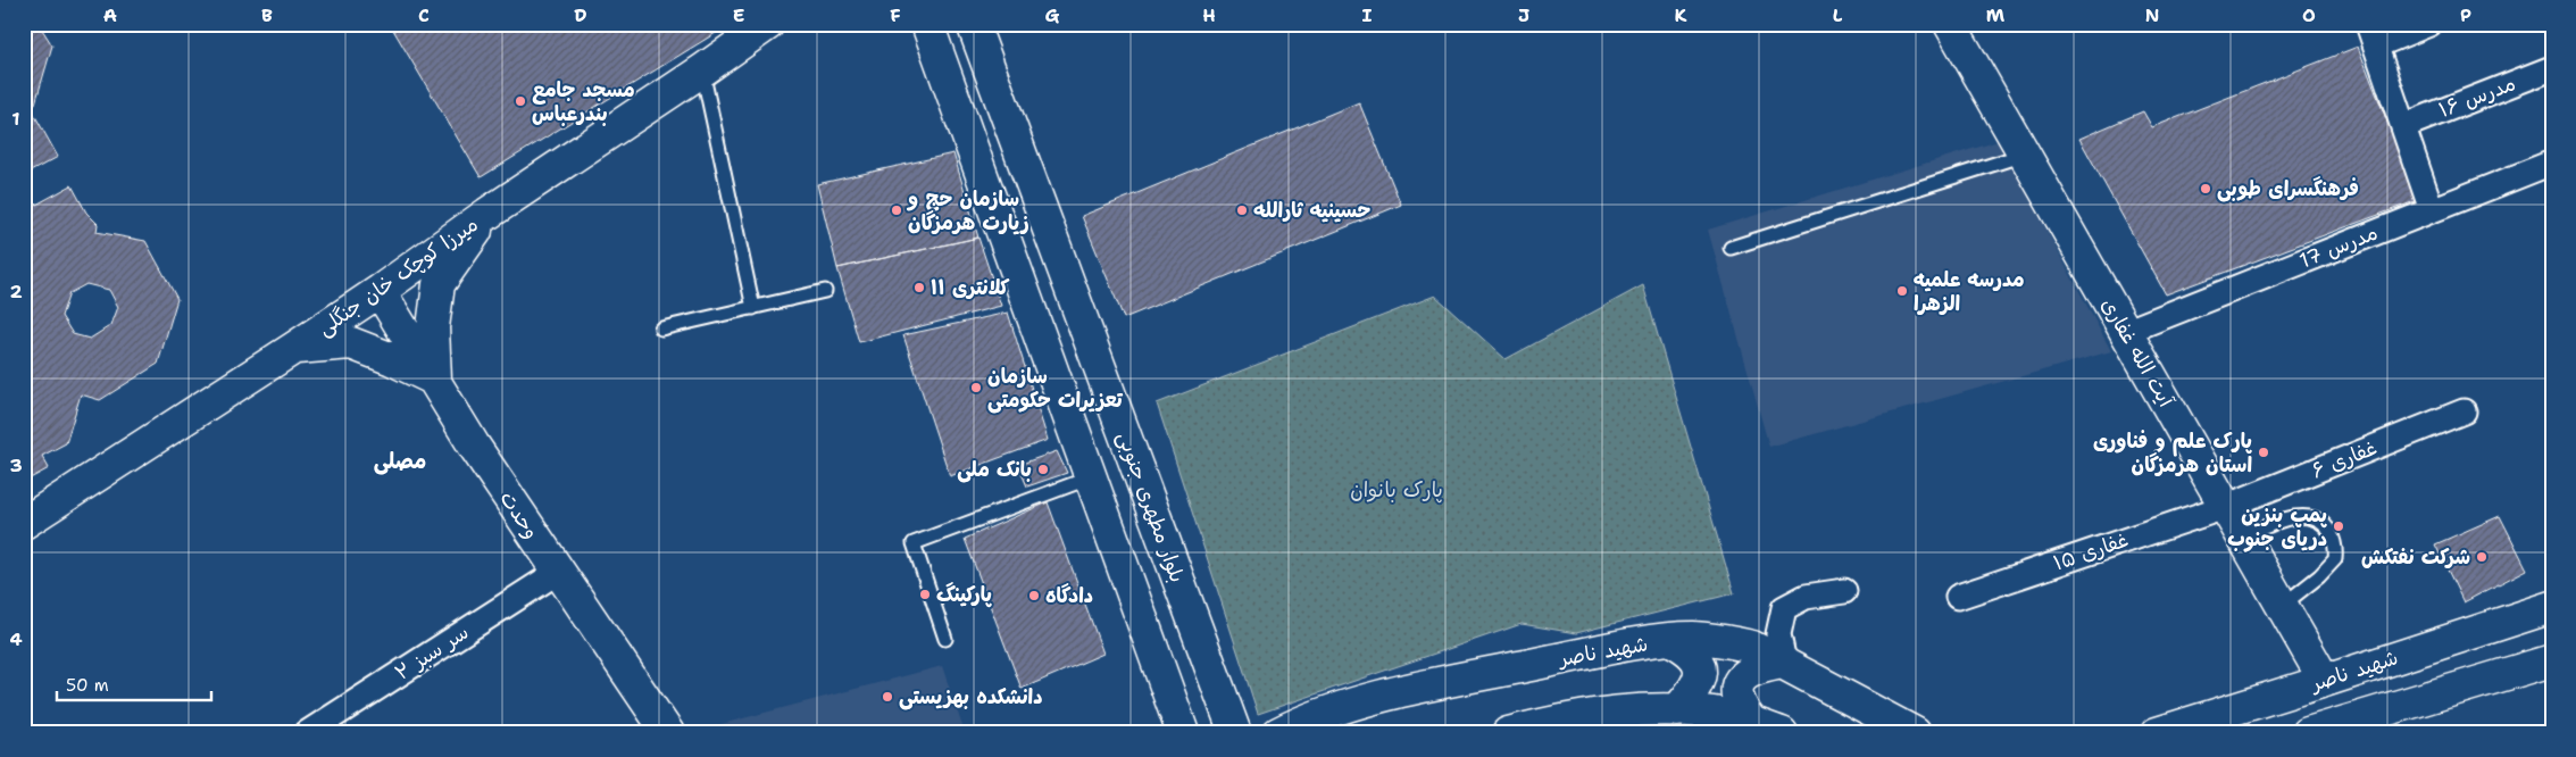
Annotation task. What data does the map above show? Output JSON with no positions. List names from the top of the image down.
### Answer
{
  "streets": {
    "street": [
      "مدرس ۱۶",
      "مدرس 17",
      "میرزا کوچک خان جنگلی",
      "آیت الله غفاری",
      "غفاری ۶",
      "بلوار مطهری جنوبی",
      "وحدت",
      "غفاری ۱۵",
      "شهید ناصر",
      "سر سبز ۲"
    ]
  },
  "crossings": [
    ["مدرس 17", "آیت الله غفاری"],
    ["میرزا کوچک خان جنگلی", "وحدت"],
    ["آیت الله غفاری", "غفاری ۶"],
    ["آیت الله غفاری", "غفاری ۱۵"],
    ["آیت الله غفاری", "شهید ناصر"],
    ["غفاری ۶", "غفاری ۱۵"],
    ["وحدت", "سر سبز ۲"]
  ],
  "districts": ["مصلی"],
  "parks": ["پارک بانوان"],
  "places": [
    "مسجد جامع بندرعباس",
    "فرهنگسرای طوبی",
    "سازمان حج و زیارت هرمزگان",
    "حسینیه ثارالله",
    "کلانتری ۱۱",
    "مدرسه علمیه الزهرا",
    "سازمان تعزیرات حکومتی",
    "پارک علم و فناوری استان هرمزگان",
    "بانک ملی",
    "پمپ بنزین دریای جنوب",
    "شرکت نفتکش",
    "پارکینگ",
    "دادگاه",
    "دانشکده بهزیستی"
  ],
  "scale_bar": "50 m",
  "grid": {
    "columns": [
      "A",
      "B",
      "C",
      "D",
      "E",
      "F",
      "G",
      "H",
      "I",
      "J",
      "K",
      "L",
      "M",
      "N",
      "O",
      "P"
    ],
    "rows": [
      "1",
      "2",
      "3",
      "4"
    ]
  }
}
